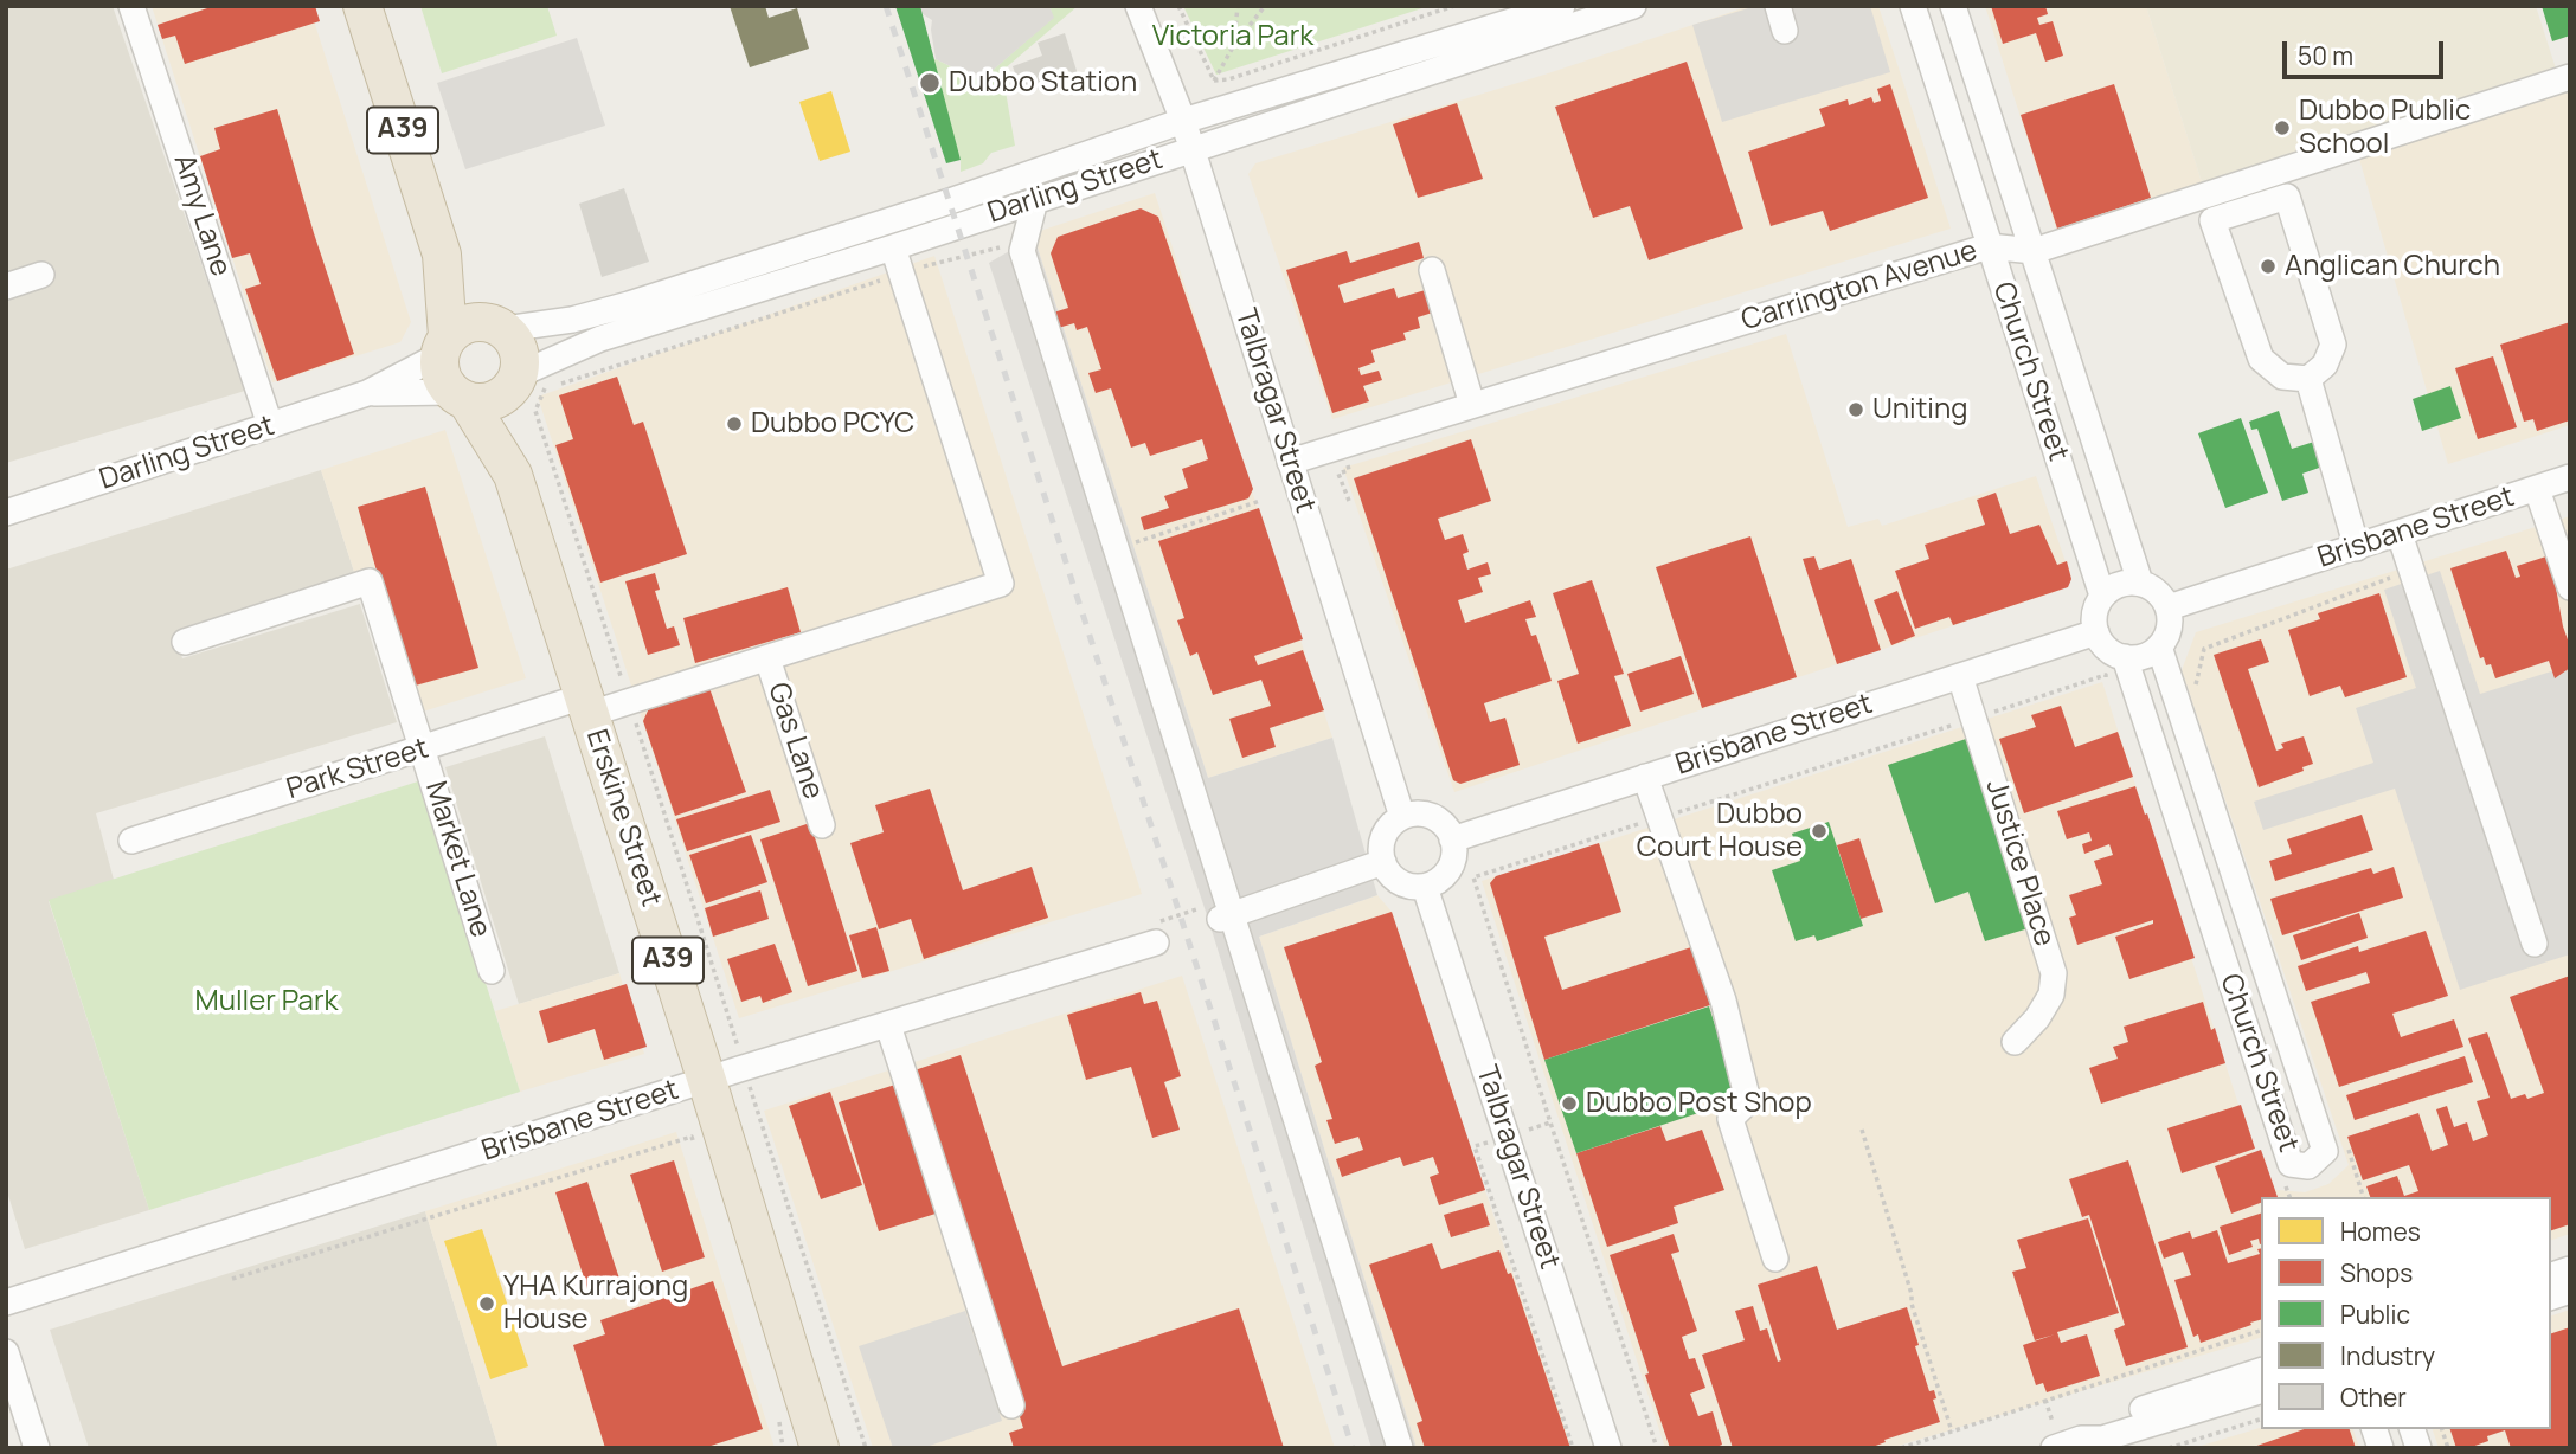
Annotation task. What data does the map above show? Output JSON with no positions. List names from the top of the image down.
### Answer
{
  "streets": {
    "highway": ["A39", "Erskine Street"],
    "street": [
      "Darling Street",
      "Amy Lane",
      "Carrington Avenue",
      "Church Street",
      "Talbragar Street",
      "Brisbane Street",
      "Gas Lane",
      "Park Street",
      "Market Lane",
      "Justice Place"
    ]
  },
  "crossings": [
    ["A39", "Darling Street"],
    ["A39", "Erskine Street"],
    ["Darling Street", "Amy Lane"],
    ["Darling Street", "Talbragar Street"],
    ["Darling Street", "Erskine Street"],
    ["Carrington Avenue", "Church Street"],
    ["Carrington Avenue", "Talbragar Street"],
    ["Church Street", "Brisbane Street"],
    ["Talbragar Street", "Brisbane Street"],
    ["Brisbane Street", "Erskine Street"],
    ["Brisbane Street", "Justice Place"],
    ["Gas Lane", "Park Street"],
    ["Park Street", "Erskine Street"],
    ["Park Street", "Market Lane"]
  ],
  "parks": ["Victoria Park", "Muller Park"],
  "places": [
    "Dubbo Station",
    "Dubbo Public School",
    "Anglican Church",
    "Uniting",
    "Dubbo PCYC",
    "Dubbo Court House",
    "Dubbo Post Shop",
    "YHA Kurrajong House"
  ],
  "legend": [
    "Homes",
    "Shops",
    "Public",
    "Industry",
    "Other"
  ],
  "scale_bar": "50 m"
}
